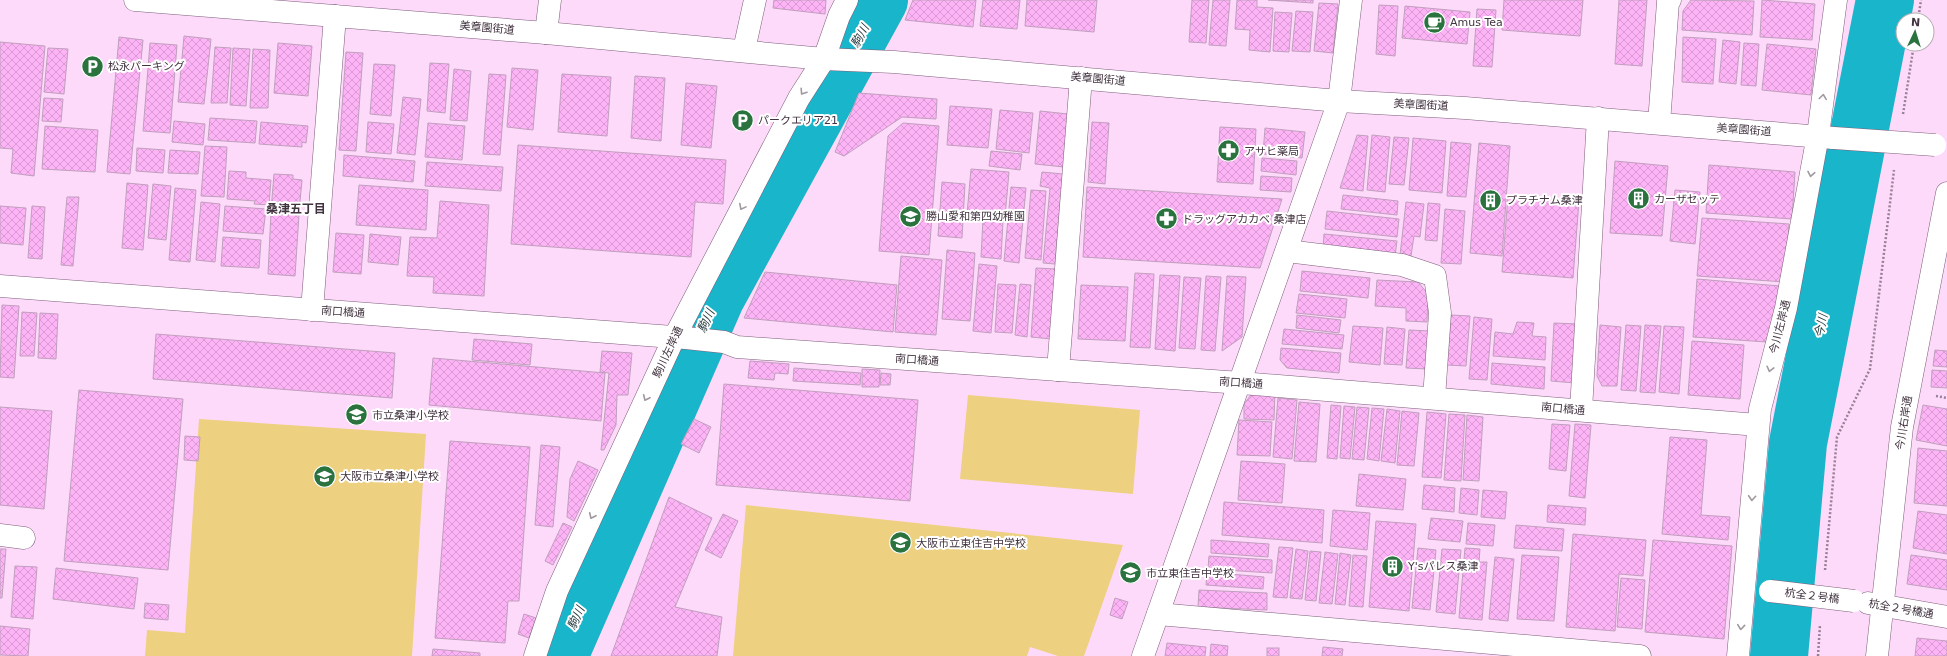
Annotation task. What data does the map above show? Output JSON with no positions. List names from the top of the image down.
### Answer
{
  "streets": {
    "street": [
      "美章園街道",
      "南口橋通",
      "今川左岸通",
      "駒川左岸通",
      "今川右岸通",
      "杭全２号橋",
      "杭全２号橋通"
    ]
  },
  "crossings": [
    ["美章園街道", "今川左岸通"],
    ["美章園街道", "駒川左岸通"],
    ["南口橋通", "今川左岸通"],
    ["南口橋通", "駒川左岸通"],
    ["今川左岸通", "杭全２号橋"],
    ["今川右岸通", "杭全２号橋通"],
    ["杭全２号橋", "杭全２号橋通"]
  ],
  "one_way": ["駒川左岸通"],
  "districts": ["桑津五丁目"],
  "water": ["駒川", "今川"],
  "places": {
    "cafe": ["Amus Tea"],
    "parking": ["松永パーキング", "パークエリア21"],
    "pharmacy": ["アサヒ薬局", "ドラッグアカカベ 桑津店"],
    "building": ["カーザセッテ", "プラチナム桑津", "Y'sパレス桑津"],
    "school or university": [
      "勝山愛和第四幼稚園",
      "市立桑津小学校",
      "大阪市立桑津小学校",
      "大阪市立東住吉中学校",
      "市立東住吉中学校"
    ]
  },
  "north": "top"
}
